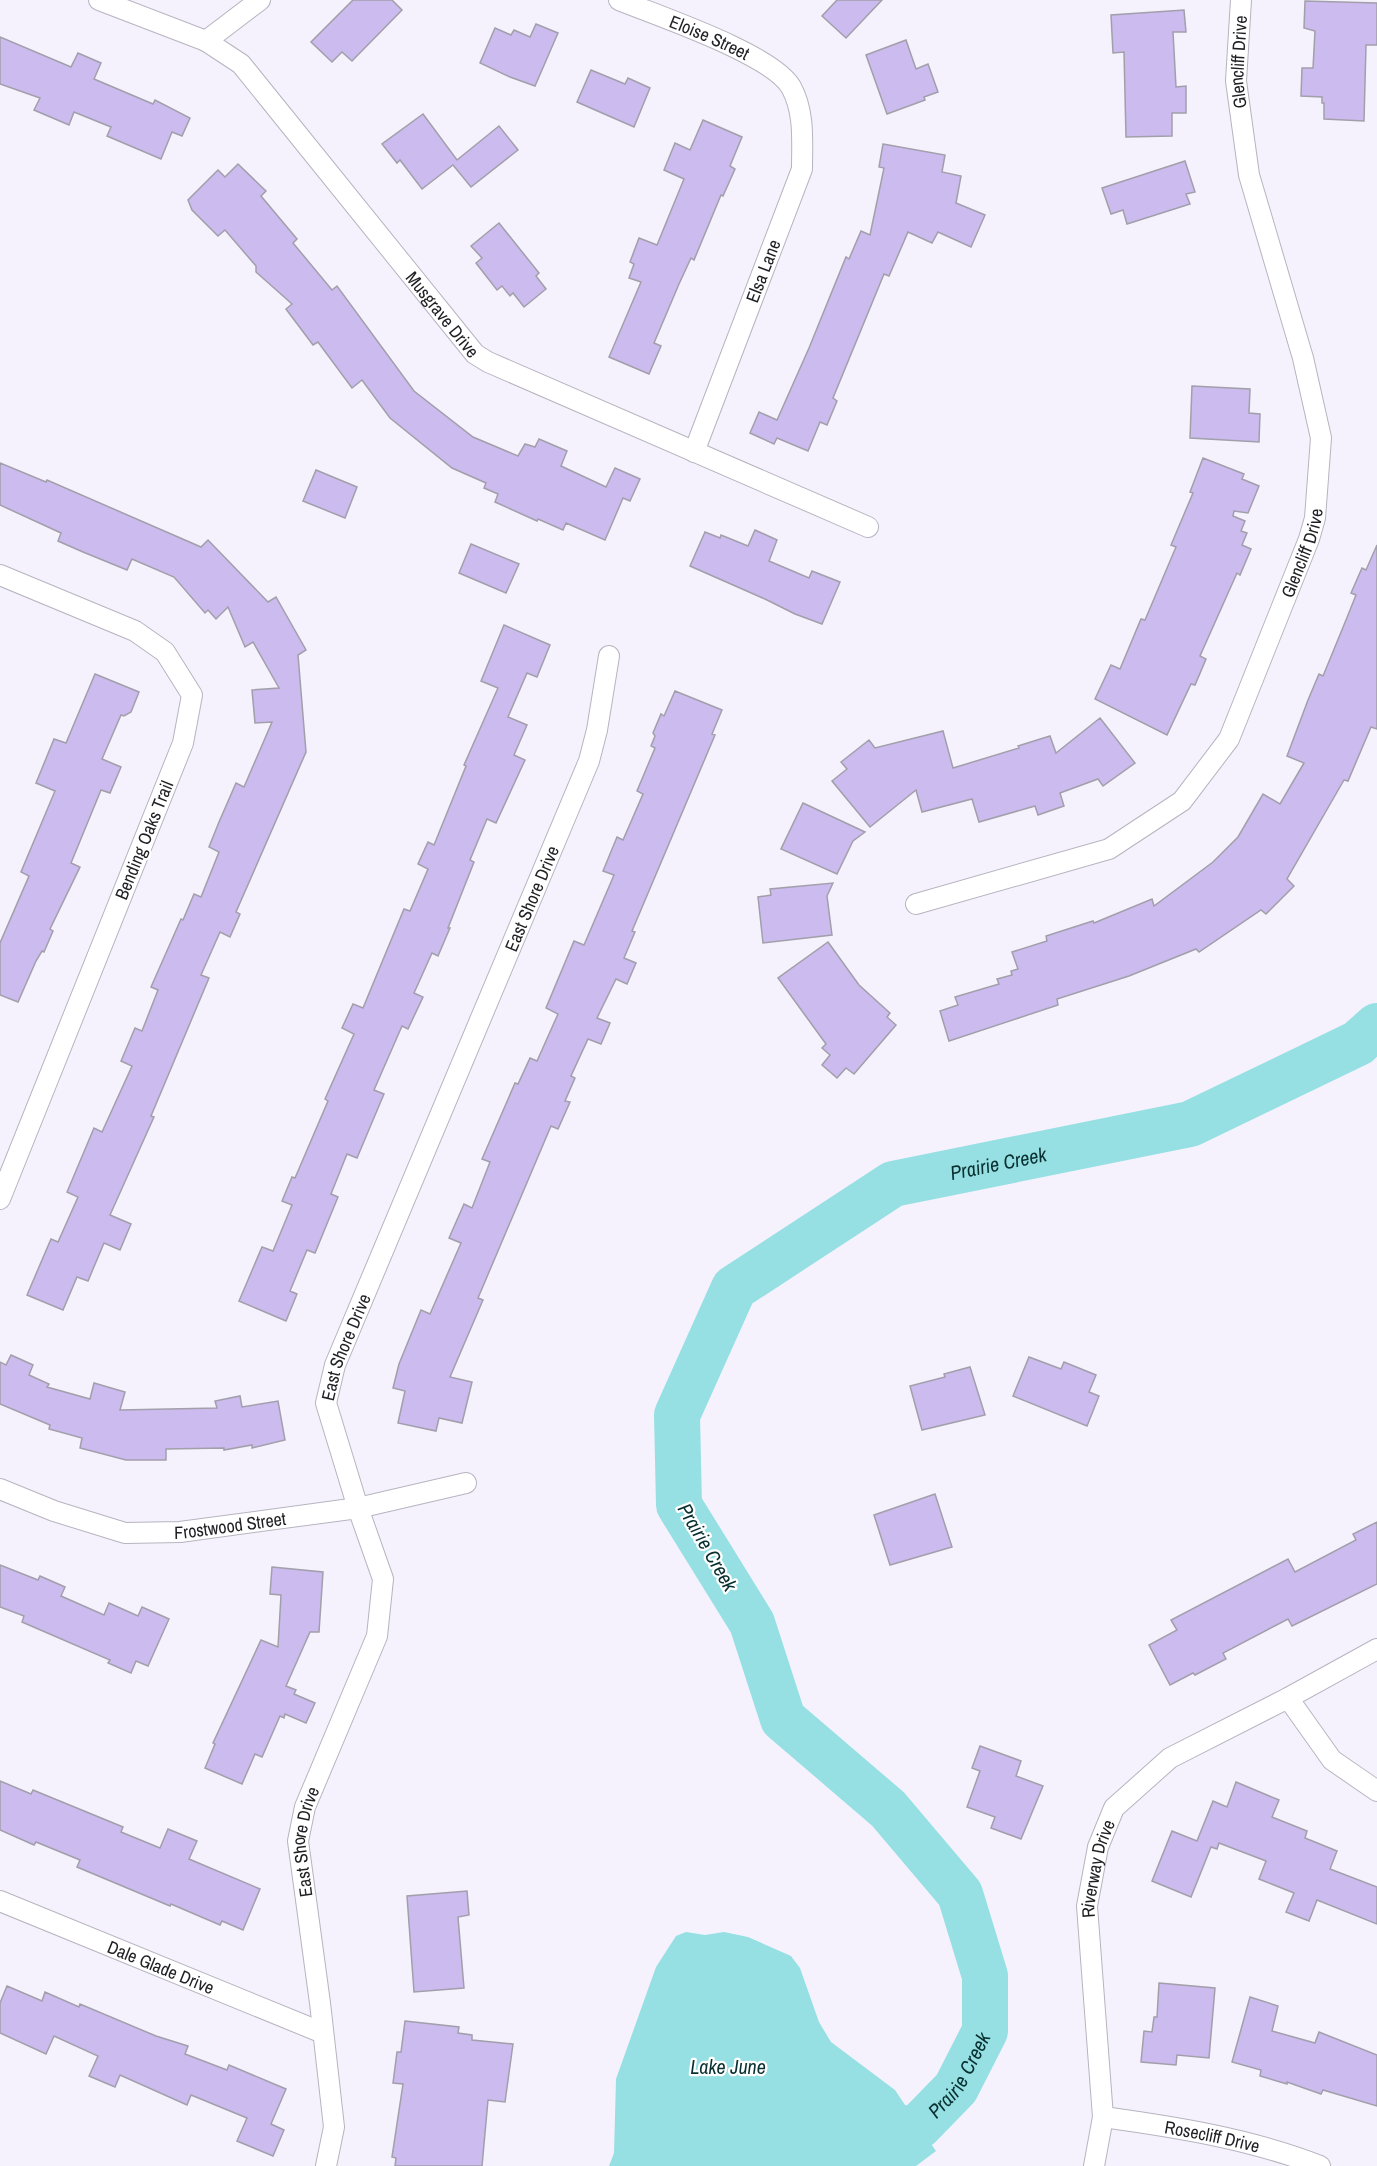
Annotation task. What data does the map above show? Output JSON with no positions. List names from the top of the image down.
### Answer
{
  "streets": {
    "street": [
      "Eloise Street",
      "Glencliff Drive",
      "Elsa Lane",
      "Musgrave Drive",
      "Bending Oaks Trail",
      "East Shore Drive",
      "Frostwood Street",
      "Riverway Drive",
      "Dale Glade Drive",
      "Rosecliff Drive"
    ]
  },
  "crossings": [
    ["Eloise Street", "Elsa Lane"],
    ["Elsa Lane", "Musgrave Drive"],
    ["East Shore Drive", "Frostwood Street"],
    ["East Shore Drive", "Dale Glade Drive"],
    ["Riverway Drive", "Rosecliff Drive"]
  ],
  "water": ["Prairie Creek", "Lake June"]
}
